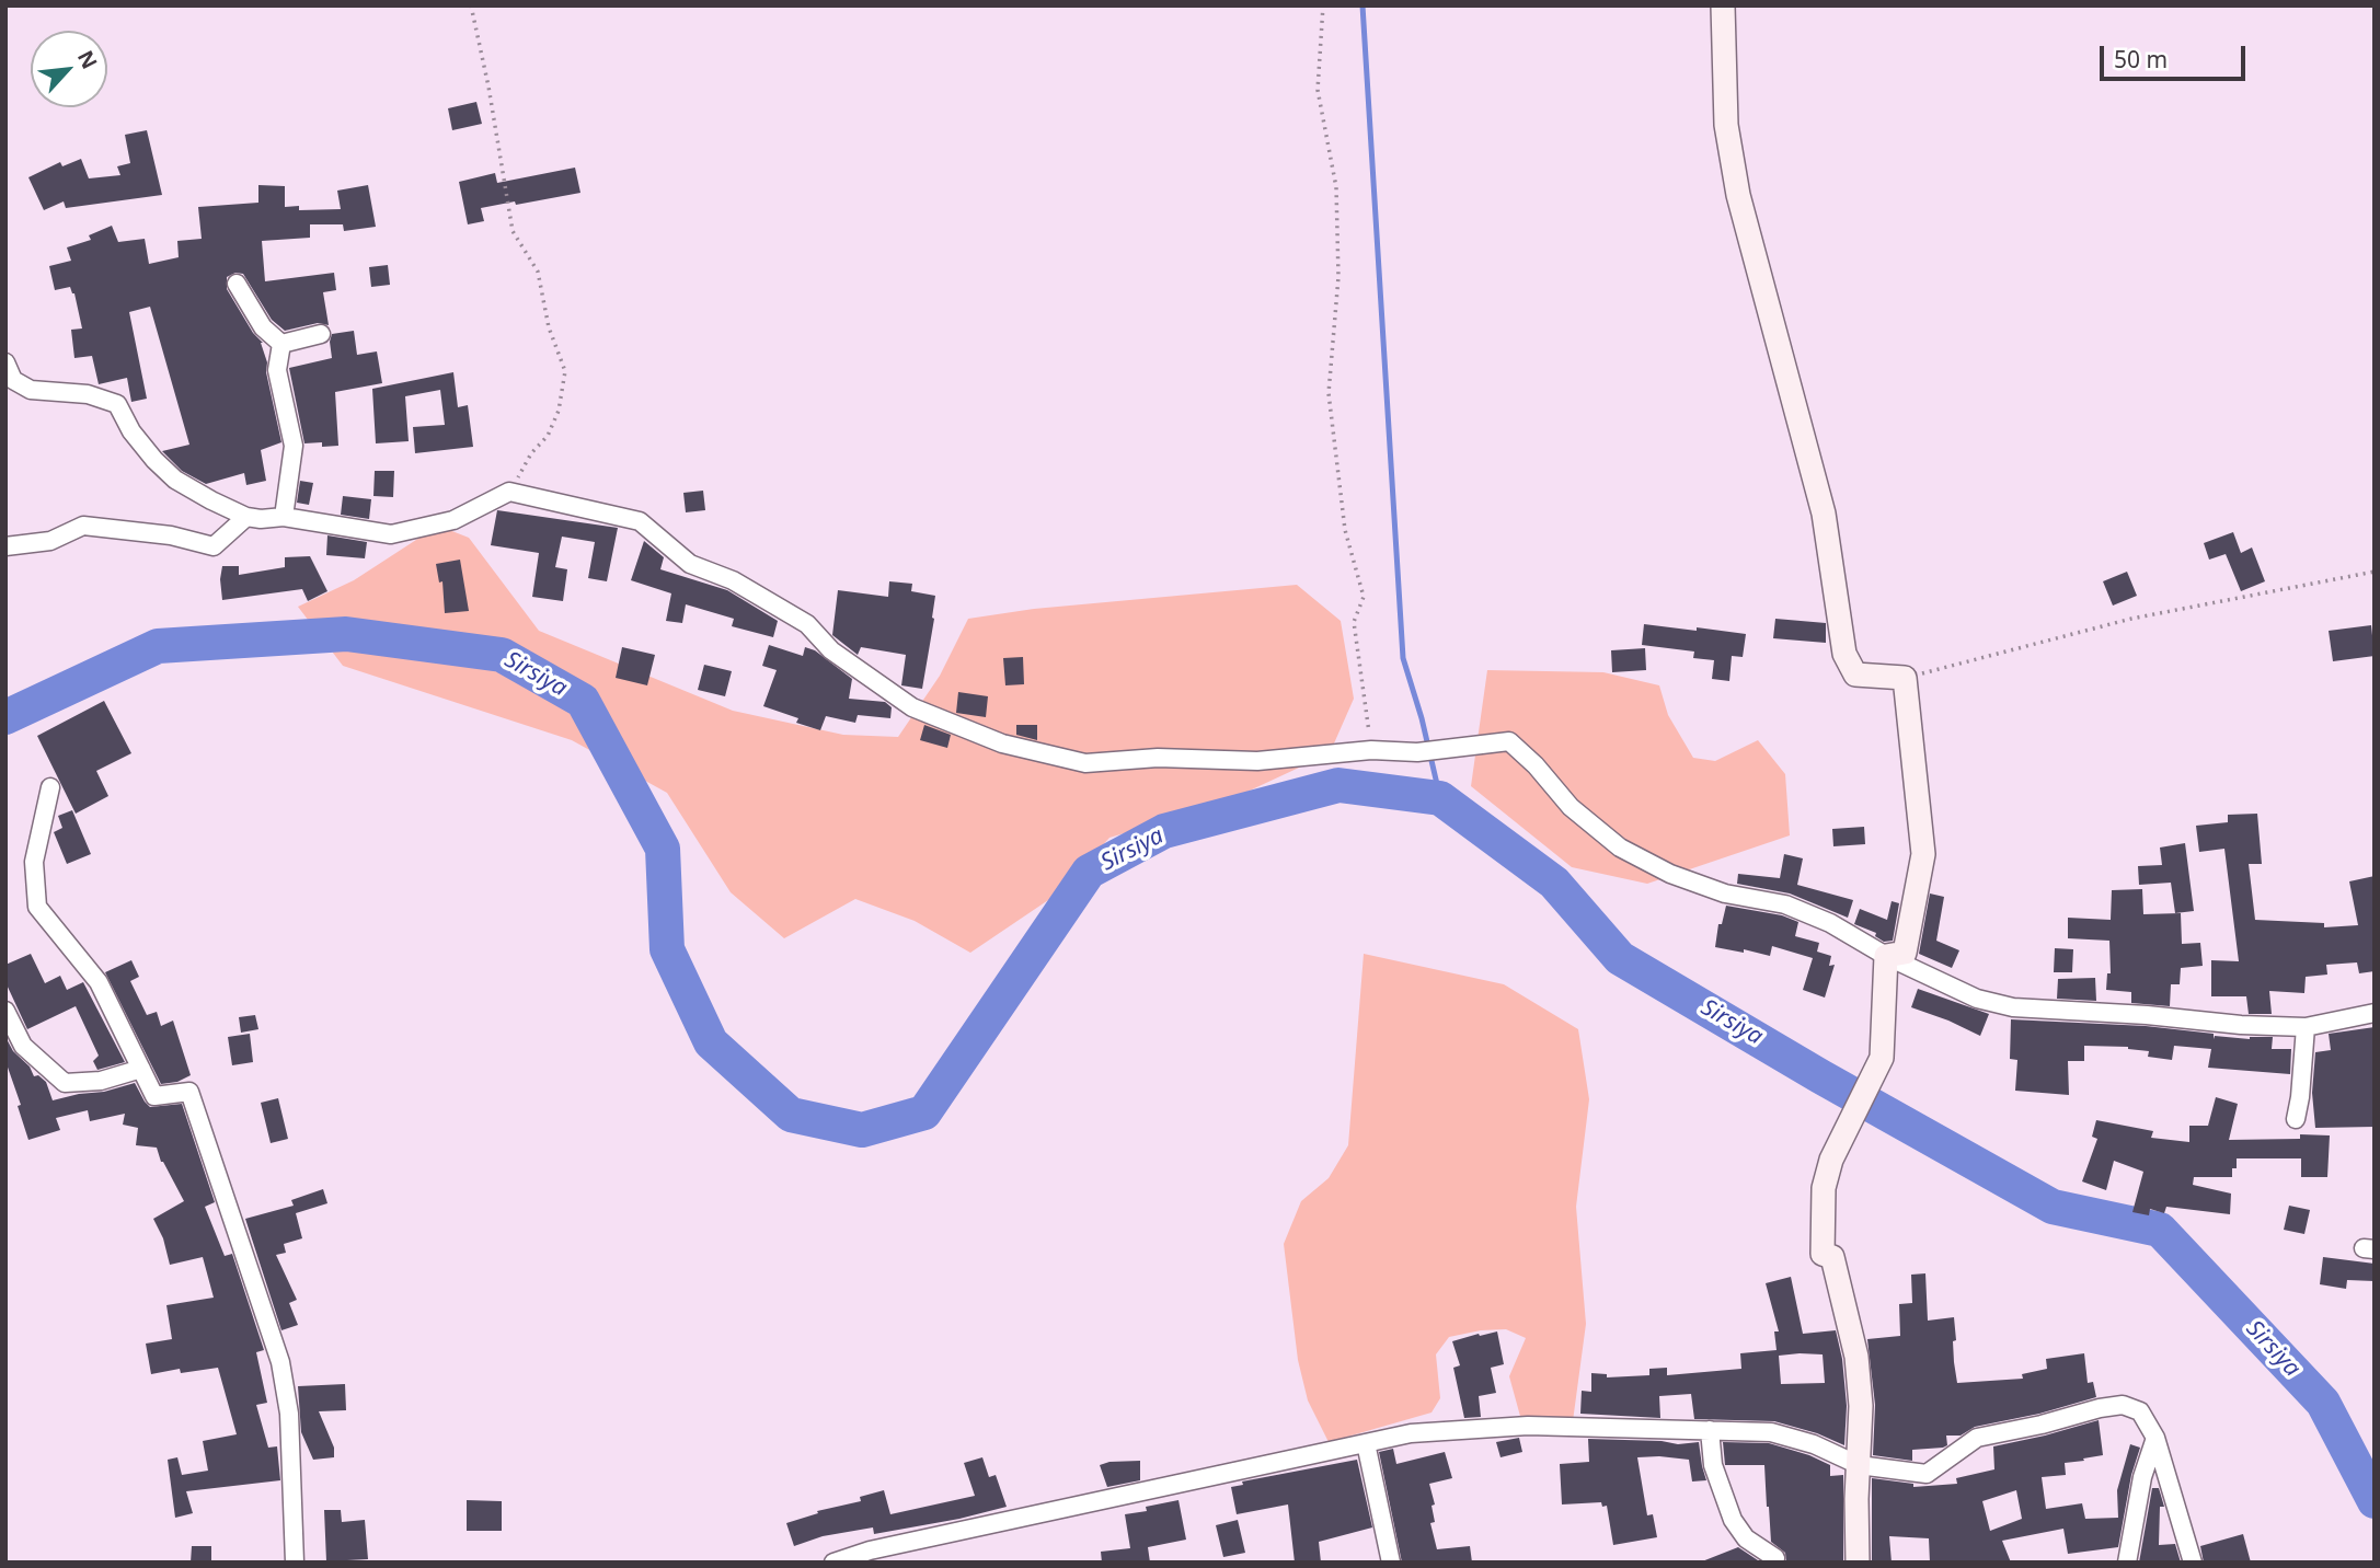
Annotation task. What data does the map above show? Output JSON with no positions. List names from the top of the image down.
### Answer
{
  "water": ["Sirsiya"],
  "scale_bar": "50 m",
  "north": "top right"
}
